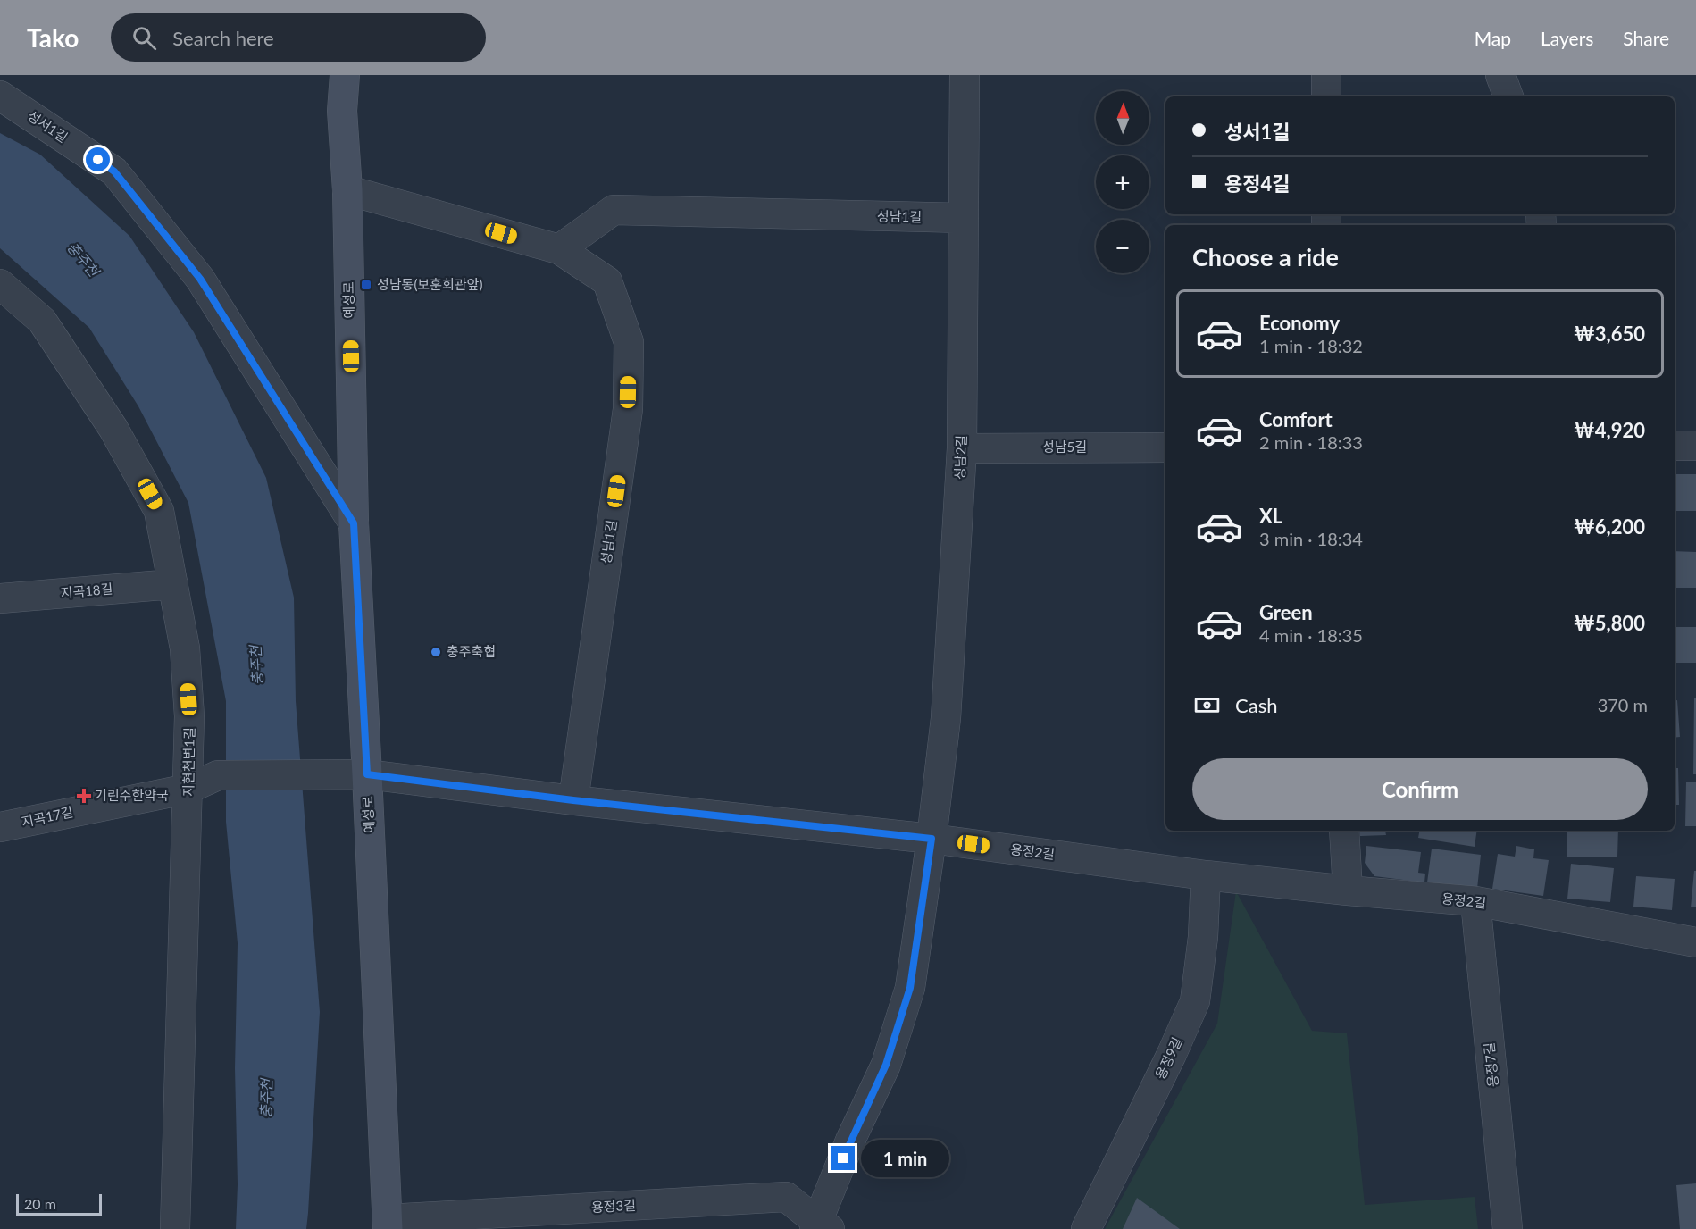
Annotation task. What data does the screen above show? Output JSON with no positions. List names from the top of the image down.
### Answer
{
  "streets": {
    "main road": ["예성로"],
    "street": [
      "성서1길",
      "성남1길",
      "성남5길",
      "성남2길",
      "지곡18길",
      "지현천변1길",
      "지곡17길",
      "용정2길",
      "용정9길",
      "용정7길",
      "용정3길"
    ]
  },
  "crossings": [
    ["성서1길", "예성로"],
    ["성남1길", "예성로"],
    ["성남1길", "성남2길"],
    ["성남1길", "용정2길"],
    ["예성로", "용정2길"],
    ["예성로", "용정3길"],
    ["성남5길", "성남2길"],
    ["성남2길", "용정2길"],
    ["성남2길", "용정3길"],
    ["지곡18길", "지현천변1길"],
    ["지현천변1길", "지곡17길"],
    ["지곡17길", "용정2길"],
    ["용정2길", "용정9길"],
    ["용정2길", "용정7길"]
  ],
  "water": ["충주천"],
  "places": {
    "transit": ["성남동(보훈회관앞)"],
    "other": ["충주축협"],
    "health": ["기린수한약국"]
  },
  "scale_bar": "20 m",
  "north": "top",
  "page": {
    "header": "Tako",
    "search": "Search here",
    "nav": ["Map", "Layers", "Share"],
    "map_buttons": ["+", "−"],
    "banner": ["성서1길", "용정4길"],
    "heading": "Choose a ride",
    "list": [
      {
        "name": "Economy",
        "note": "1 min · 18:32",
        "value": "₩3,650"
      },
      {
        "name": "Comfort",
        "note": "2 min · 18:33",
        "value": "₩4,920"
      },
      {
        "name": "XL",
        "note": "3 min · 18:34",
        "value": "₩6,200"
      },
      {
        "name": "Green",
        "note": "4 min · 18:35",
        "value": "₩5,800"
      }
    ],
    "pay": ["Cash", "370 m"],
    "buttons": "Confirm",
    "bubble": "1 min",
    "scale": "20 m"
  }
}
